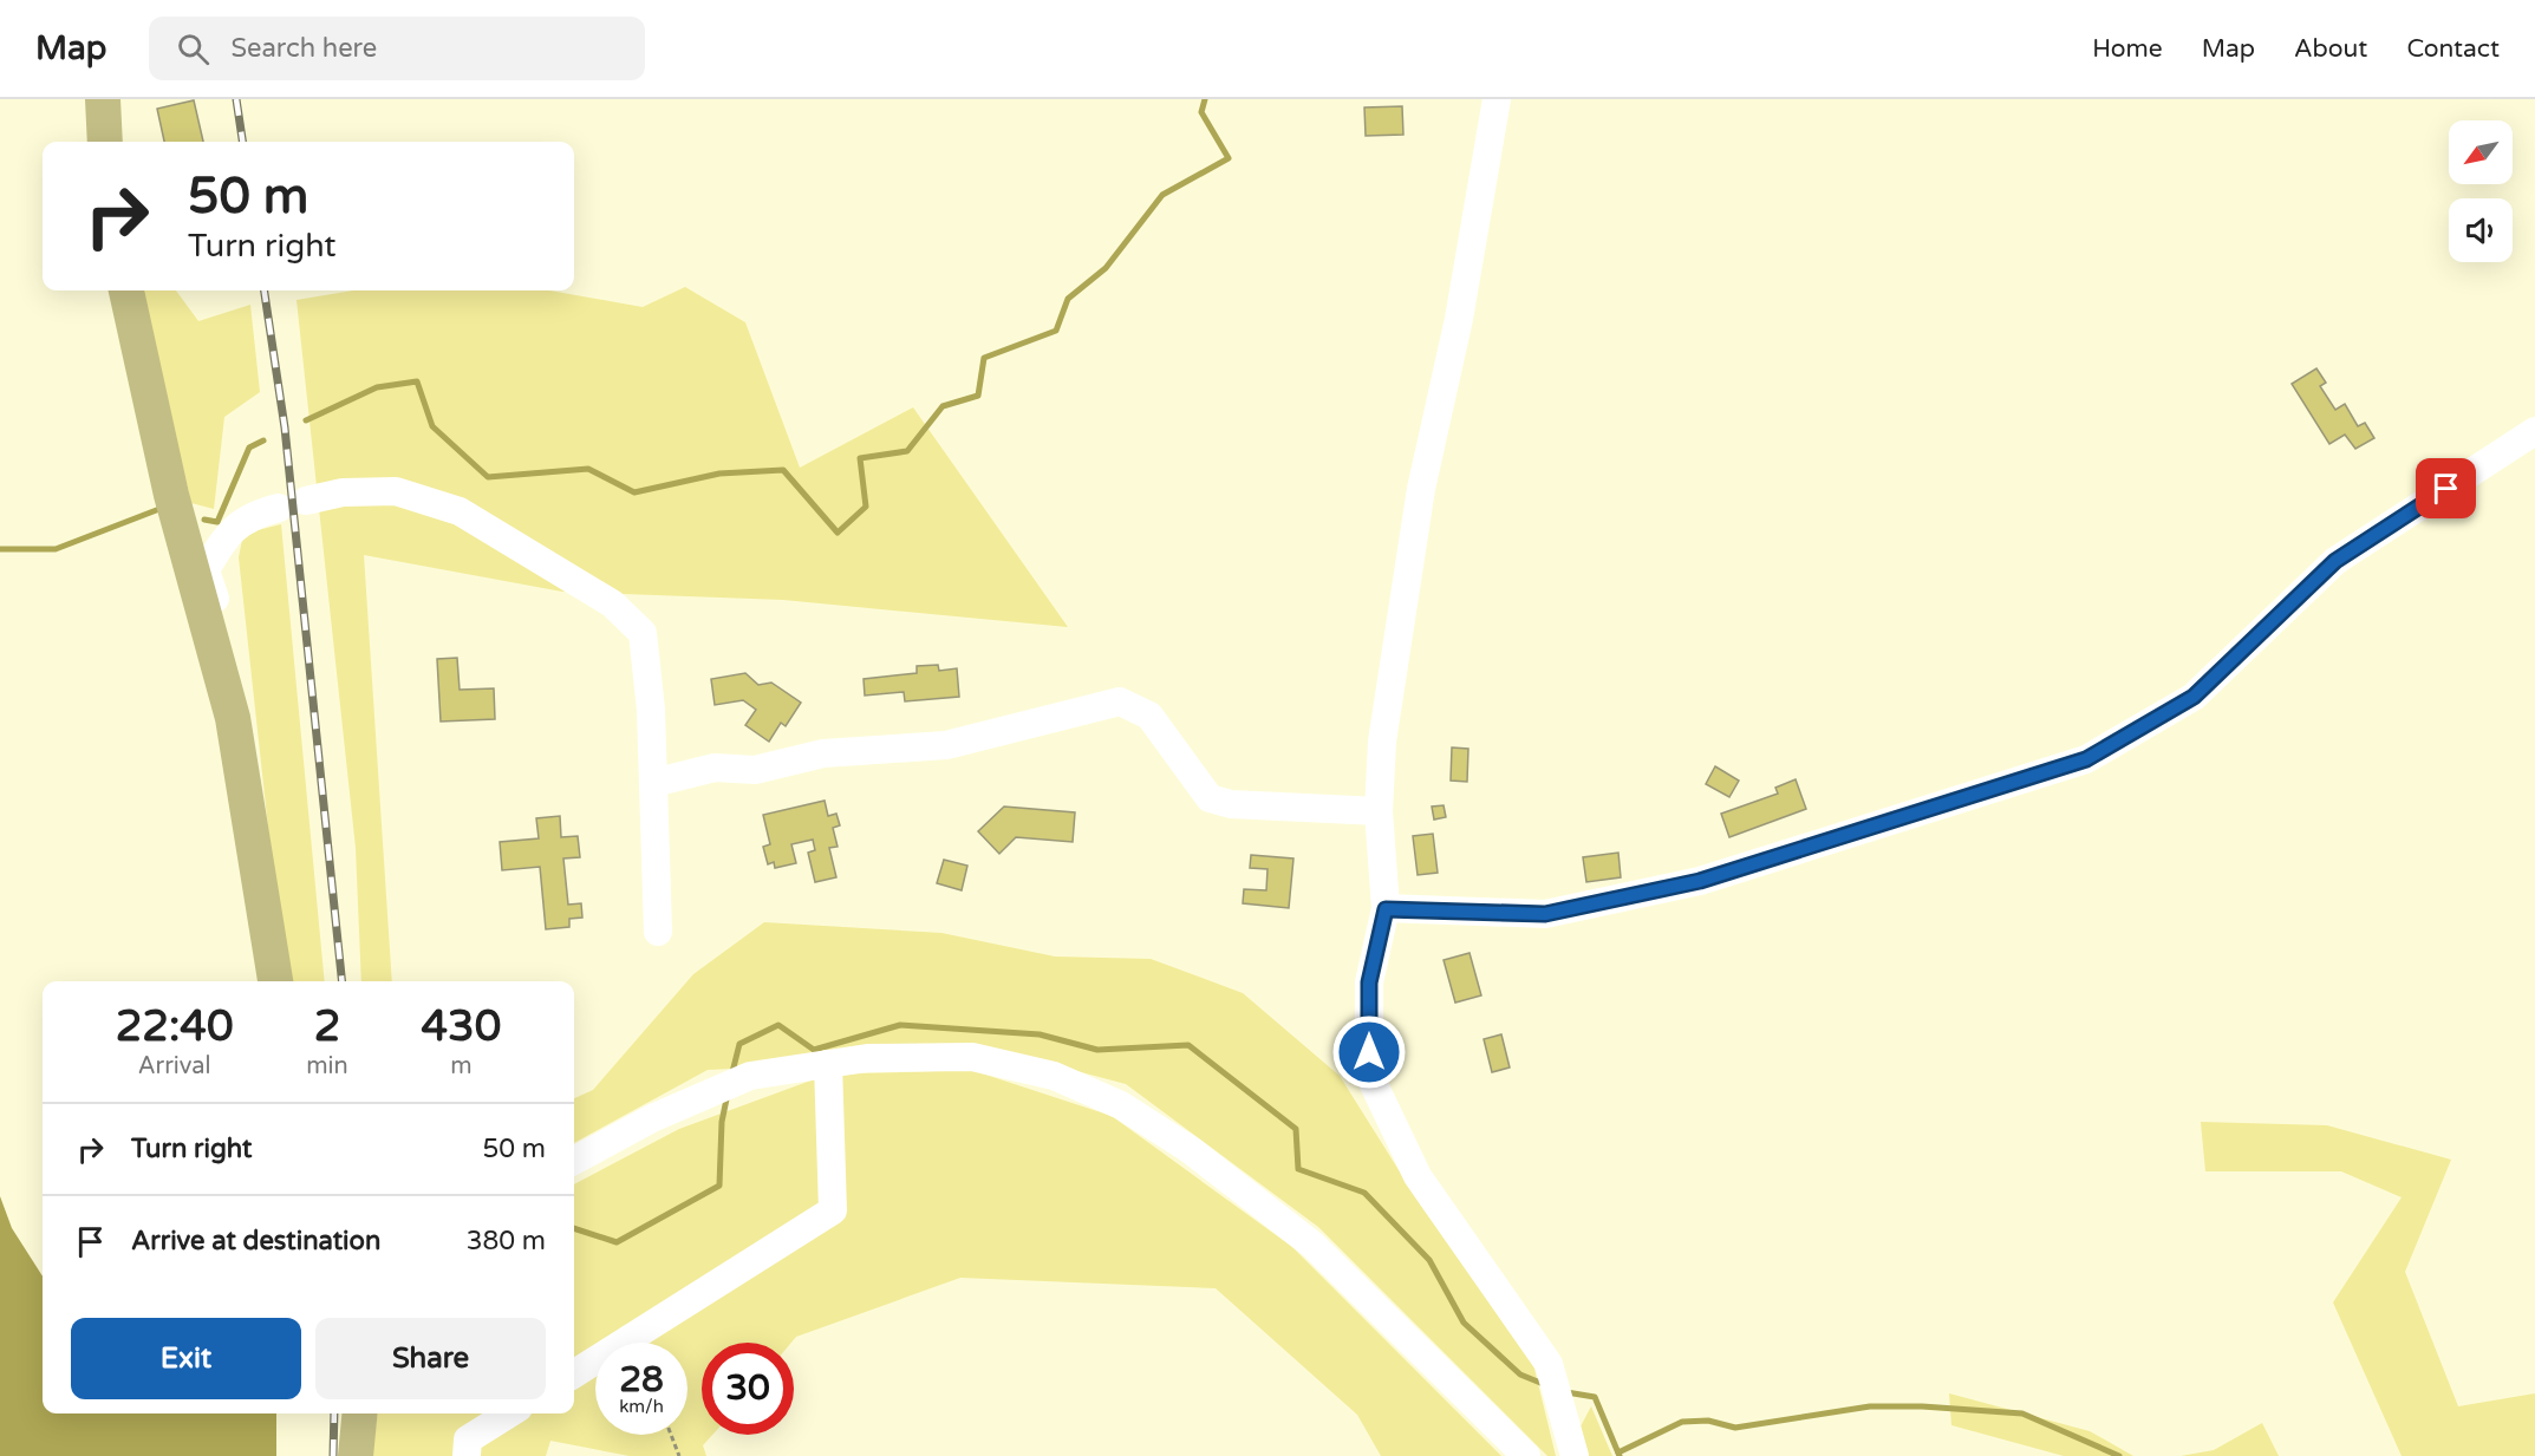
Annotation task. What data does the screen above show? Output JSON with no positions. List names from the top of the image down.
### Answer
{
  "north": "bottom left",
  "page": {
    "header": "Map",
    "search": "Search here",
    "nav": [
      "Home",
      "Map",
      "About",
      "Contact"
    ],
    "turn": ["50 m", "Turn right"],
    "eta": [
      "22:40",
      "Arrival",
      "2",
      "min",
      "430",
      "m"
    ],
    "list": [
      {
        "name": "Turn right",
        "value": "50 m"
      },
      {
        "name": "Arrive at destination",
        "value": "380 m"
      }
    ],
    "buttons": ["Exit", "Share"],
    "speed": "28 km/h",
    "limit": "30"
  }
}
